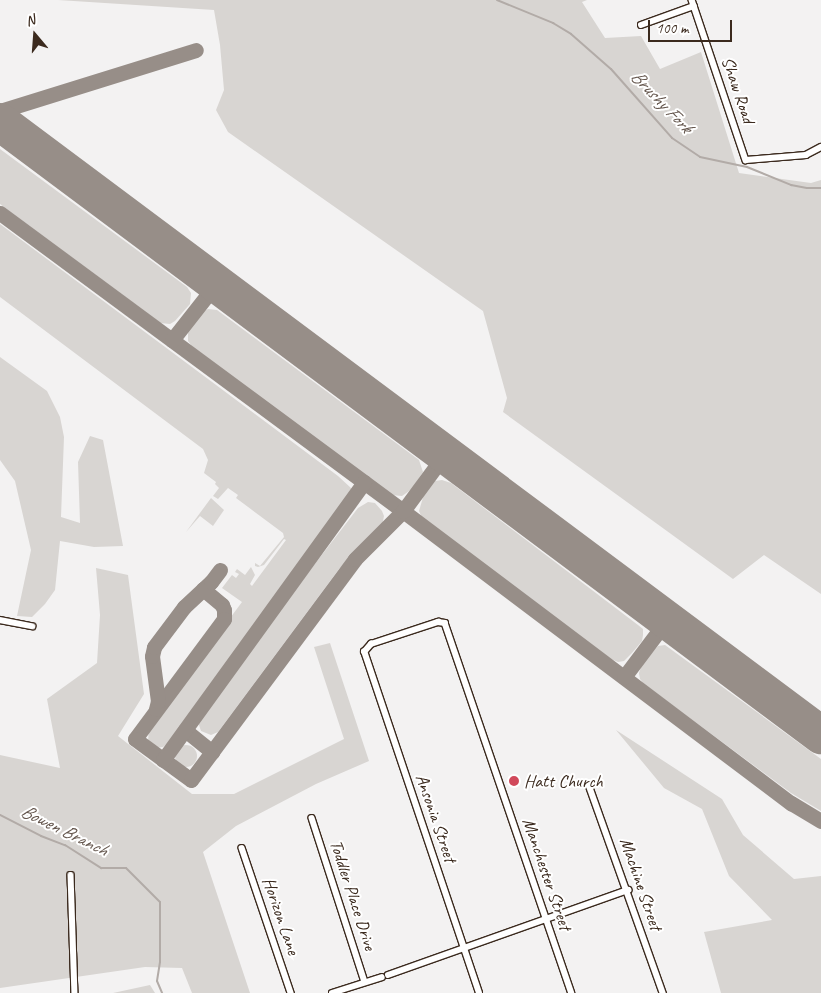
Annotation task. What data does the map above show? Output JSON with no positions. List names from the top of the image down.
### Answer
{
  "streets": {
    "street": [
      "Shaw Road",
      "Ansonia Street",
      "Manchester Street",
      "Machine Street",
      "Toddler Place Drive",
      "Horizon Lane"
    ]
  },
  "crossings": [
    ["Ansonia Street", "Manchester Street"]
  ],
  "water": ["Brushy Fork", "Bowen Branch"],
  "places": ["Hatt Church"],
  "scale_bar": "100 m",
  "north": "top"
}
